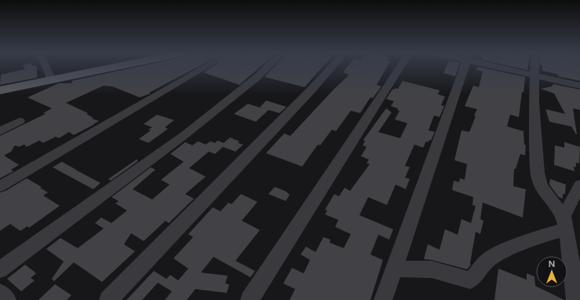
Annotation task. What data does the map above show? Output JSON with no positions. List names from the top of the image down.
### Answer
{
  "north": "top"
}
